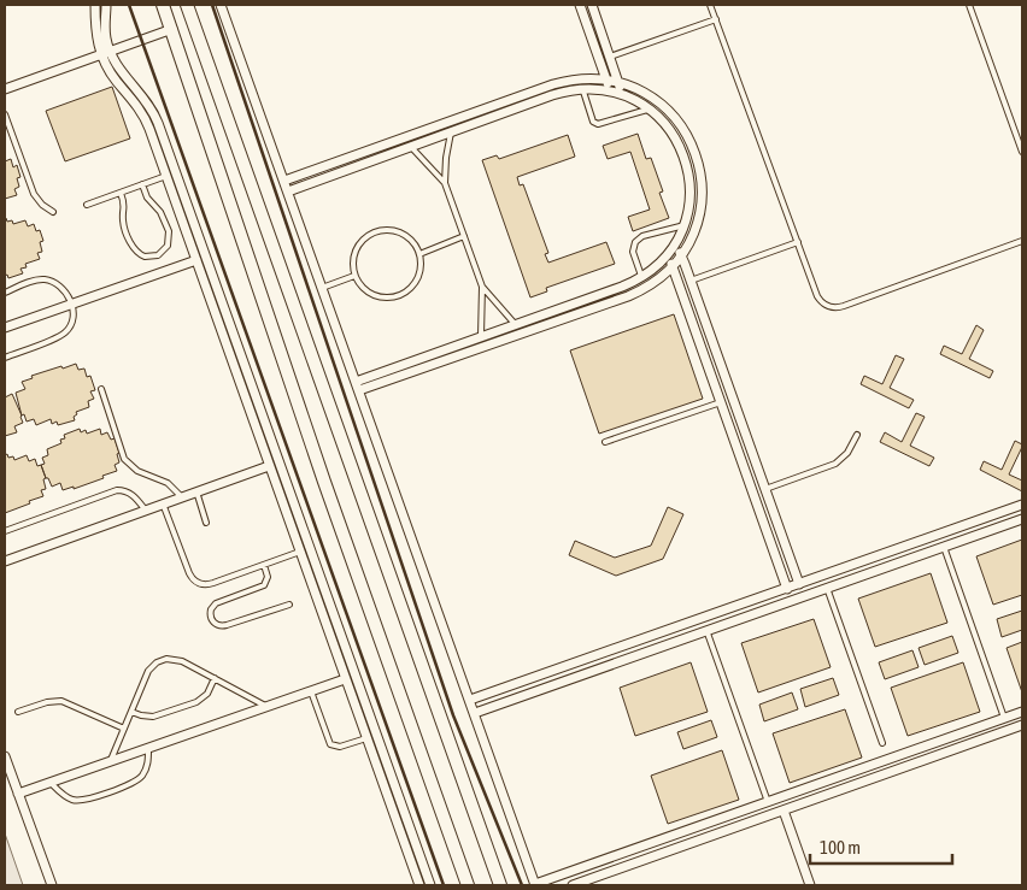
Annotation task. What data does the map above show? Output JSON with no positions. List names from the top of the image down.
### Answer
{
  "scale_bar": "100 m"
}
